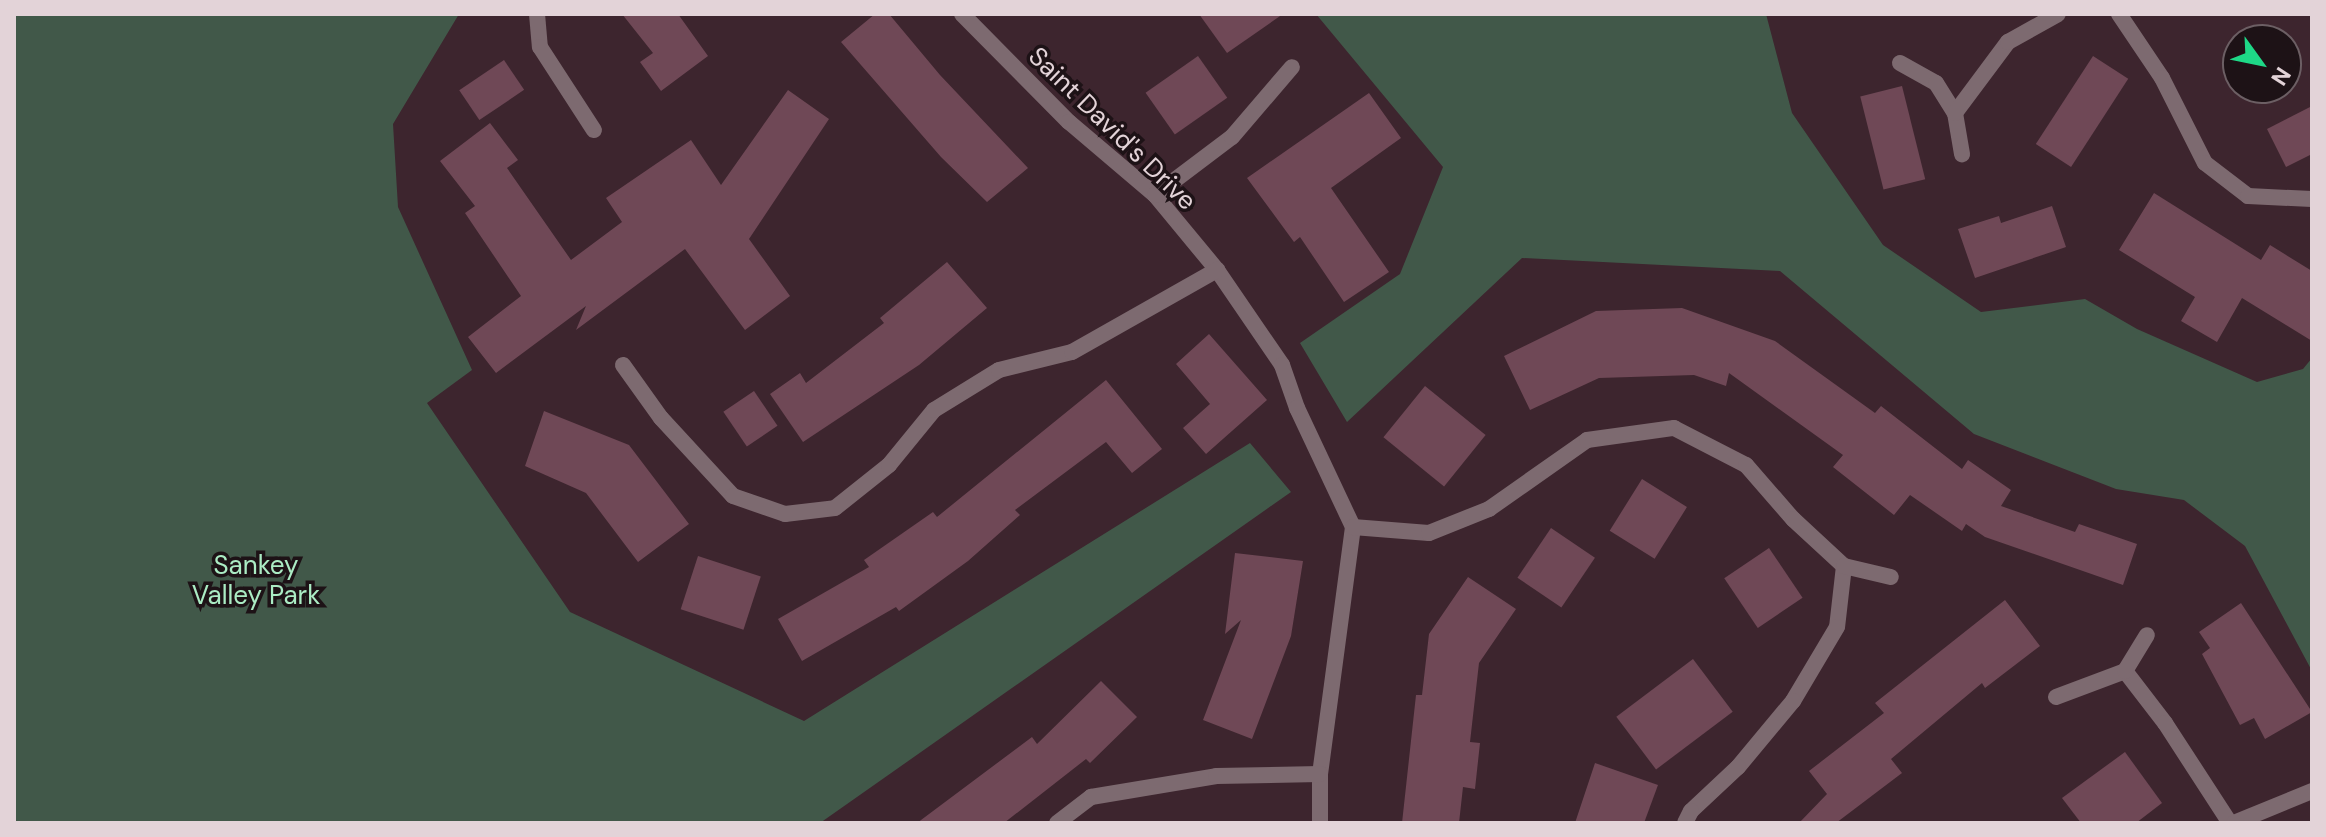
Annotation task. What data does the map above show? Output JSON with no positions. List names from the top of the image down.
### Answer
{
  "streets": {
    "street": ["Saint David's Drive"]
  },
  "parks": ["Sankey Valley Park"],
  "north": "bottom right"
}
